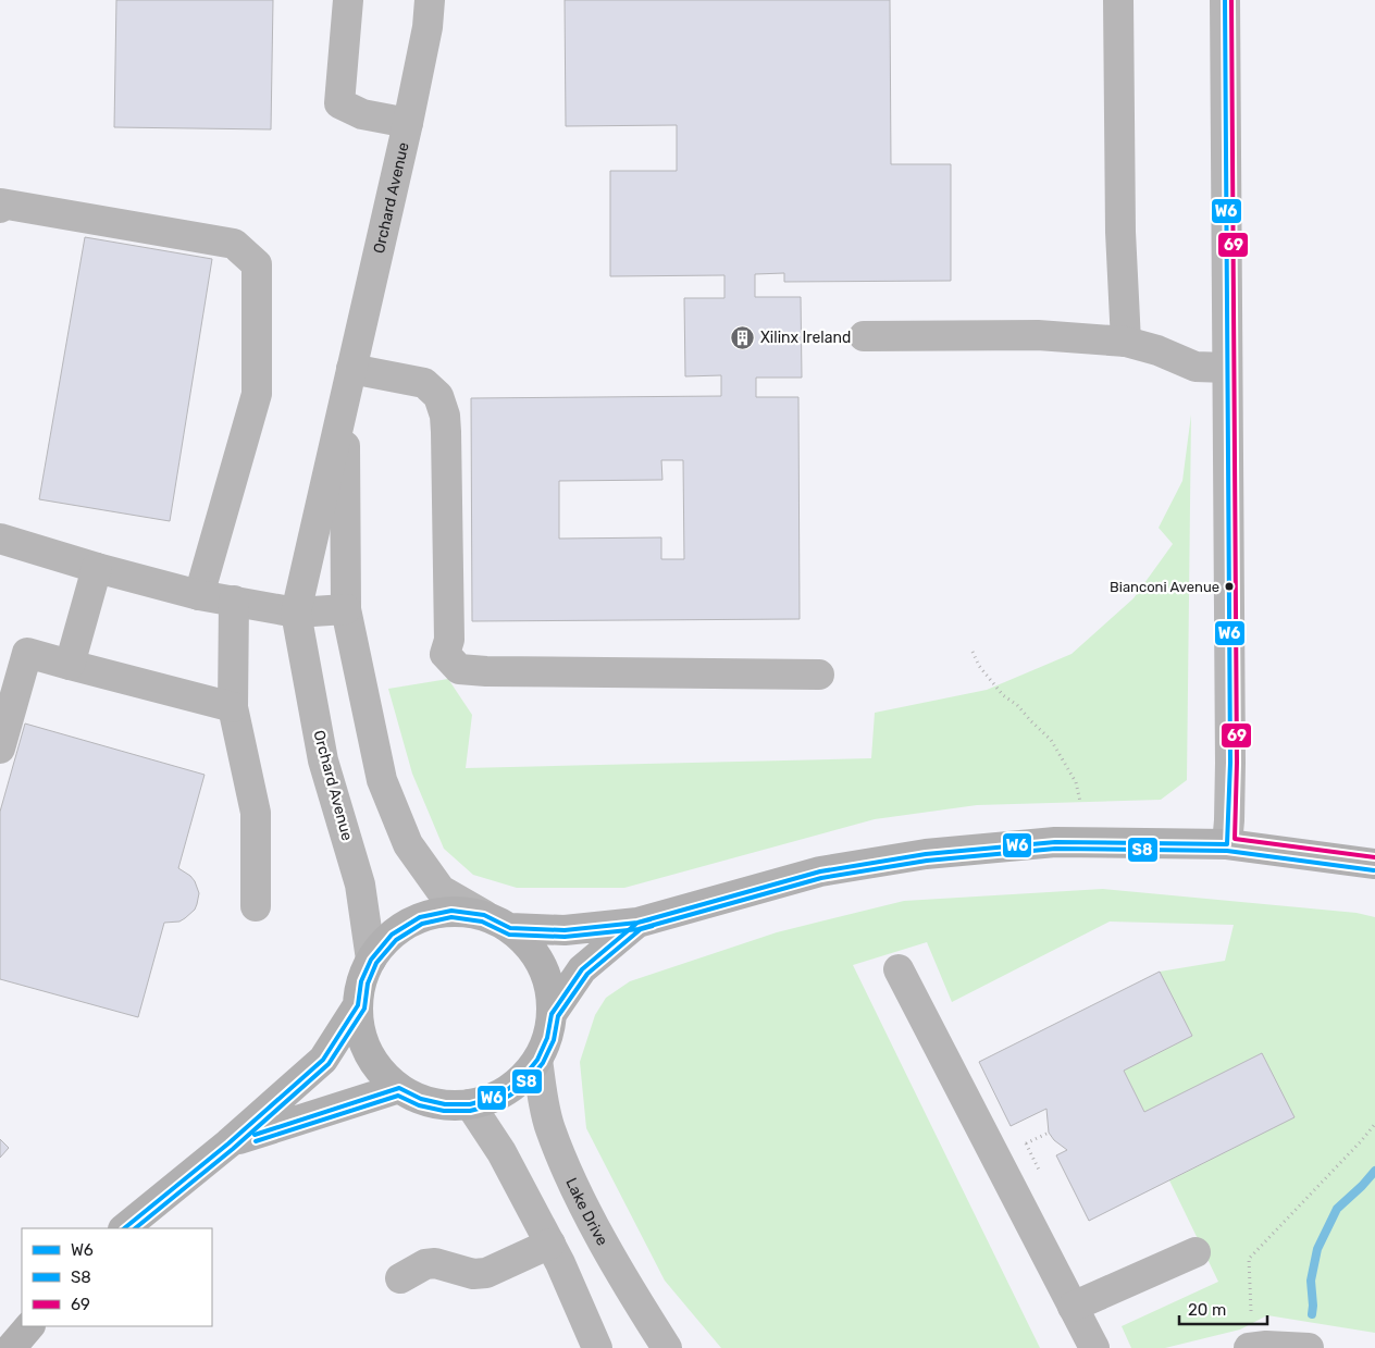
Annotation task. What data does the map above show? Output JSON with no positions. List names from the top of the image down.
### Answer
{
  "streets": {
    "street": ["Orchard Avenue", "Lake Drive"]
  },
  "crossings": [
    ["Orchard Avenue", "Lake Drive"]
  ],
  "places": {
    "building": ["Xilinx Ireland"],
    "other": ["Bianconi Avenue"]
  },
  "lines": ["transit line W6", "transit line 69", "transit line S8"],
  "legend": ["W6", "S8", "69"],
  "scale_bar": "20 m"
}
